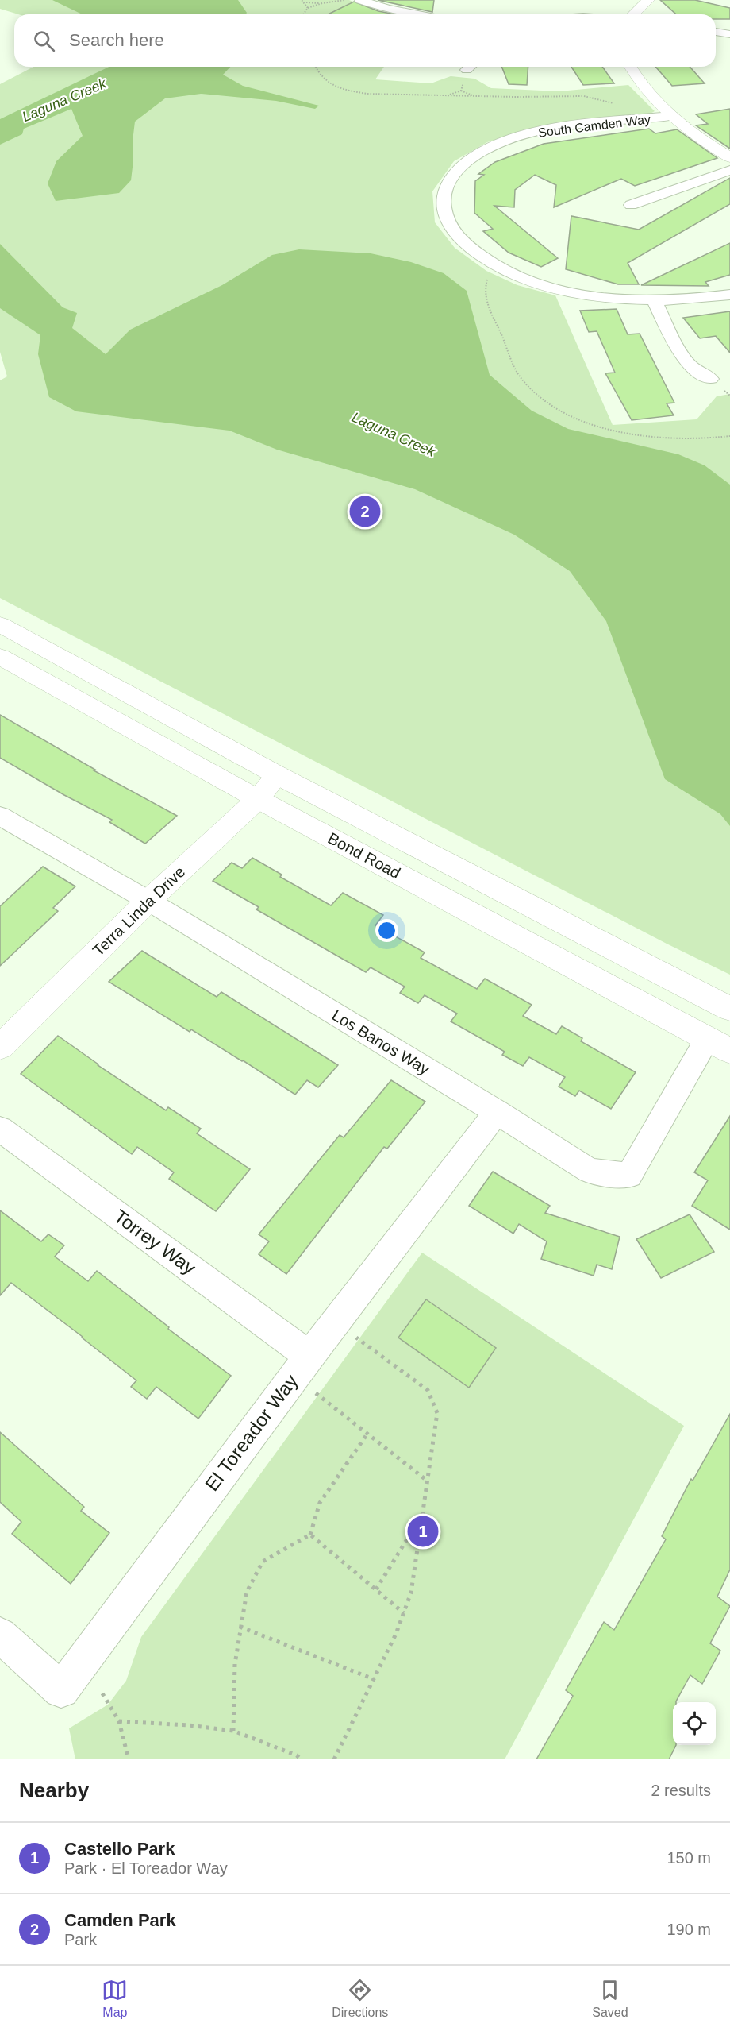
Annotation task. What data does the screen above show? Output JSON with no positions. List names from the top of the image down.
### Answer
{
  "streets": {
    "main road": ["Bond Road", "Terra Linda Drive"],
    "street": [
      "South Camden Way",
      "Los Banos Way",
      "Torrey Way",
      "El Toreador Way"
    ]
  },
  "crossings": [
    ["Bond Road", "Terra Linda Drive"],
    ["Bond Road", "Los Banos Way"],
    ["Terra Linda Drive", "Los Banos Way"],
    ["Los Banos Way", "El Toreador Way"],
    ["Torrey Way", "El Toreador Way"]
  ],
  "water": ["Laguna Creek"],
  "page": {
    "search": "Search here",
    "pins": ["2", "1"],
    "heading": ["Nearby", "2 results"],
    "list": [
      {
        "mark": "1",
        "name": "Castello Park",
        "note": "Park · El Toreador Way",
        "value": "150 m"
      },
      {
        "mark": "2",
        "name": "Camden Park",
        "note": "Park",
        "value": "190 m"
      }
    ],
    "nav": ["Map", "Directions", "Saved"]
  }
}
